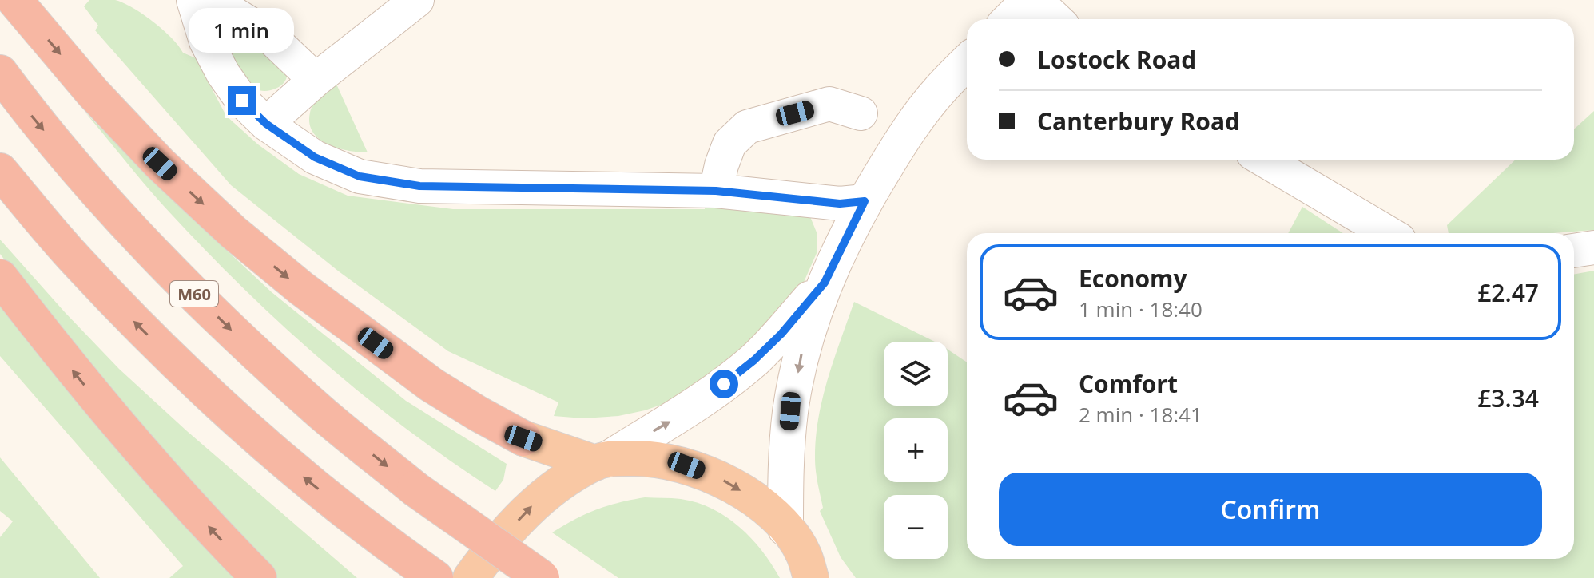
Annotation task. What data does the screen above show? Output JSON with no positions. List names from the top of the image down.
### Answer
{
  "streets": {
    "highway": ["M60"]
  },
  "page": {
    "bubble": "1 min",
    "banner": ["Lostock Road", "Canterbury Road"],
    "list": [
      {
        "name": "Economy",
        "note": "1 min · 18:40",
        "value": "£2.47"
      },
      {
        "name": "Comfort",
        "note": "2 min · 18:41",
        "value": "£3.34"
      }
    ],
    "map_buttons": ["+", "−"],
    "buttons": "Confirm"
  }
}
